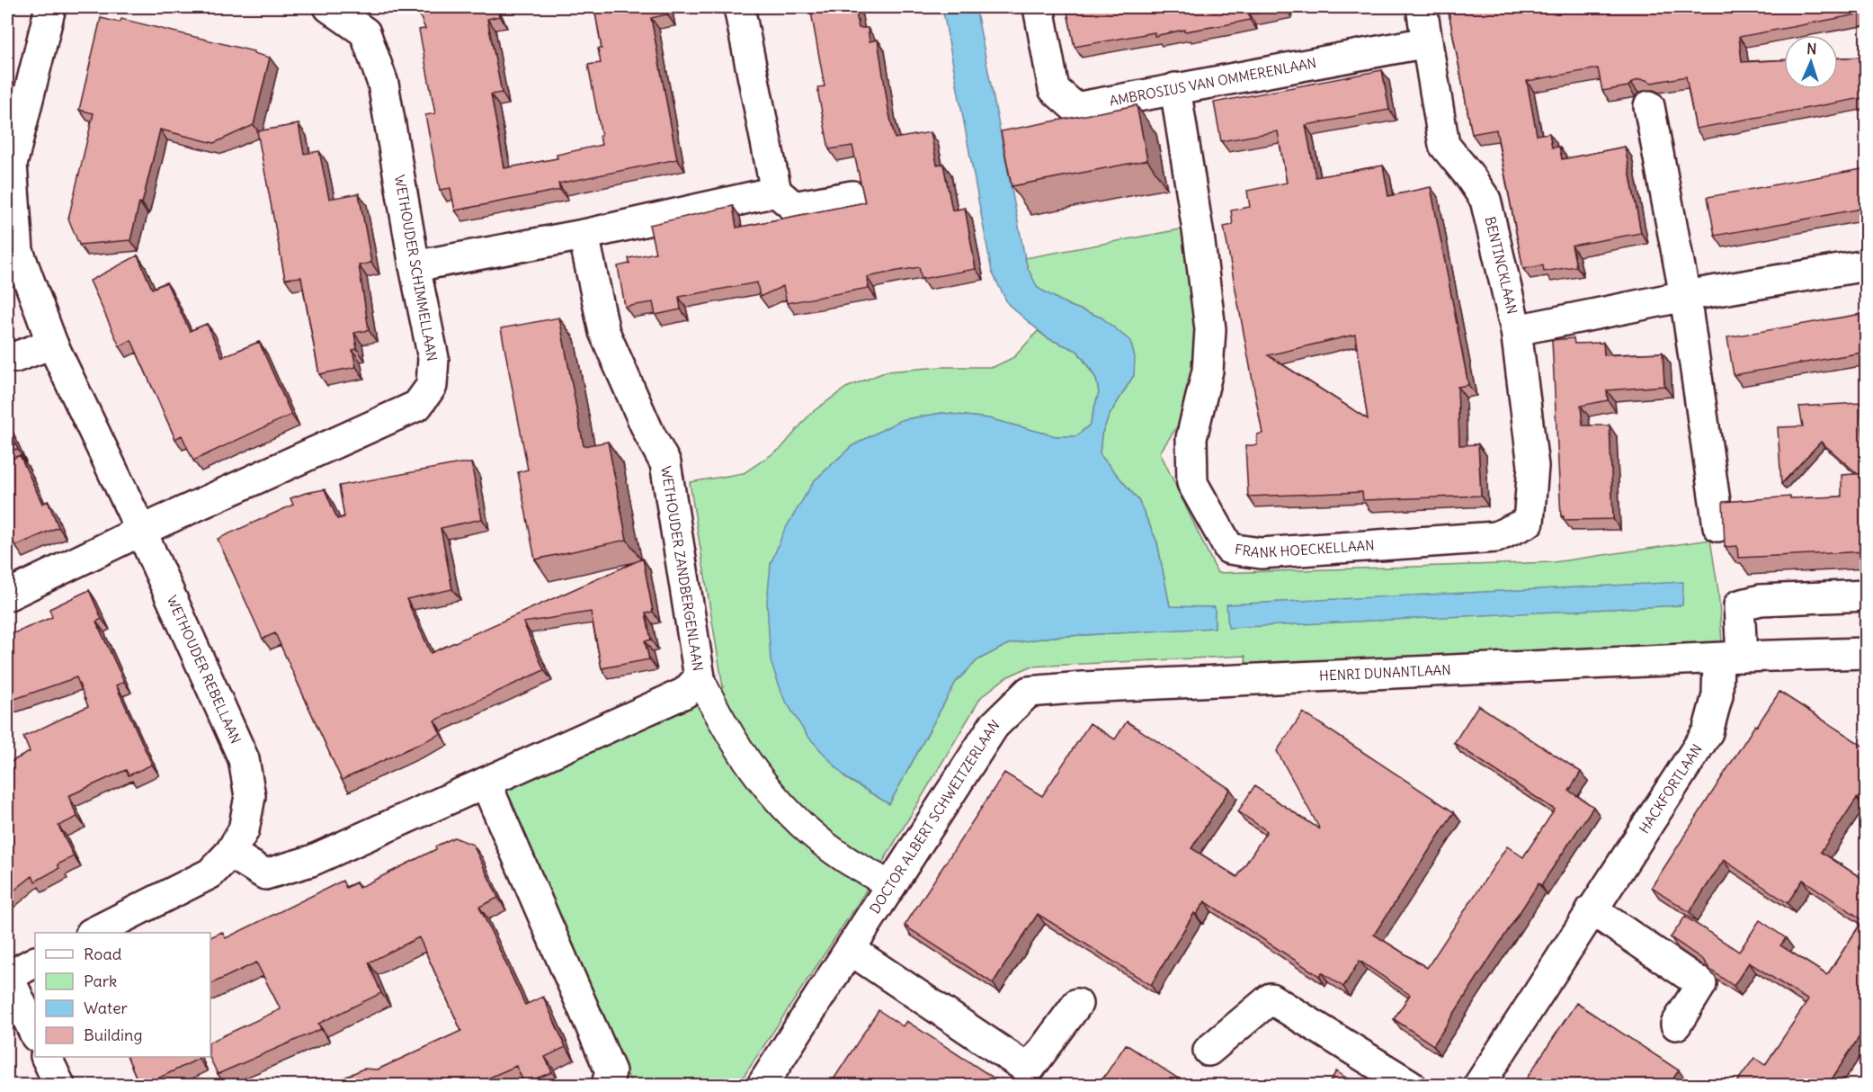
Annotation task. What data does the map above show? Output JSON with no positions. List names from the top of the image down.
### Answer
{
  "streets": {
    "street": [
      "AMBROSIUS VAN OMMERENLAAN",
      "BENTINCKLAAN",
      "WETHOUDER SCHIMMELLAAN",
      "FRANK HOECKELLAAN",
      "WETHOUDER ZANDBERGENLAAN",
      "WETHOUDER REBELLAAN",
      "HENRI DUNANTLAAN",
      "HACKFORTLAAN",
      "DOCTOR ALBERT SCHWEITZERLAAN"
    ]
  },
  "crossings": [
    ["AMBROSIUS VAN OMMERENLAAN", "BENTINCKLAAN"],
    ["AMBROSIUS VAN OMMERENLAAN", "FRANK HOECKELLAAN"],
    ["BENTINCKLAAN", "FRANK HOECKELLAAN"],
    ["WETHOUDER SCHIMMELLAAN", "WETHOUDER REBELLAAN"],
    ["WETHOUDER ZANDBERGENLAAN", "WETHOUDER REBELLAAN"],
    ["HENRI DUNANTLAAN", "HACKFORTLAAN"],
    ["HENRI DUNANTLAAN", "DOCTOR ALBERT SCHWEITZERLAAN"]
  ],
  "legend": [
    "Road",
    "Park",
    "Water",
    "Building"
  ],
  "north": "top"
}
